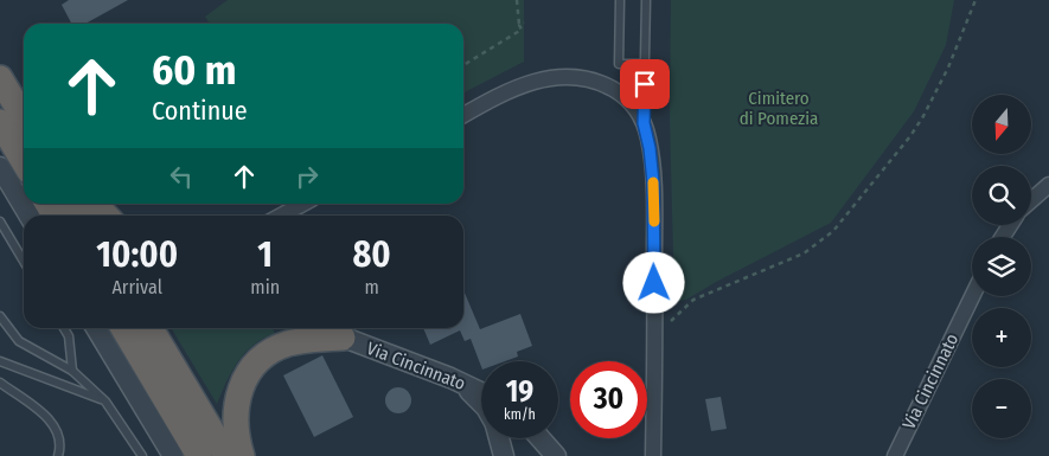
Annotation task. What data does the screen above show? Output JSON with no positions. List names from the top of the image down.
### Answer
{
  "streets": {
    "street": ["Via Cincinnato"]
  },
  "parks": ["Cimitero di Pomezia"],
  "north": "bottom",
  "page": {
    "turn": ["60 m", "Continue"],
    "map_buttons": ["+", "−"],
    "eta": [
      "10:00",
      "Arrival",
      "1",
      "min",
      "80",
      "m"
    ],
    "speed": "19 km/h",
    "limit": "30"
  }
}
